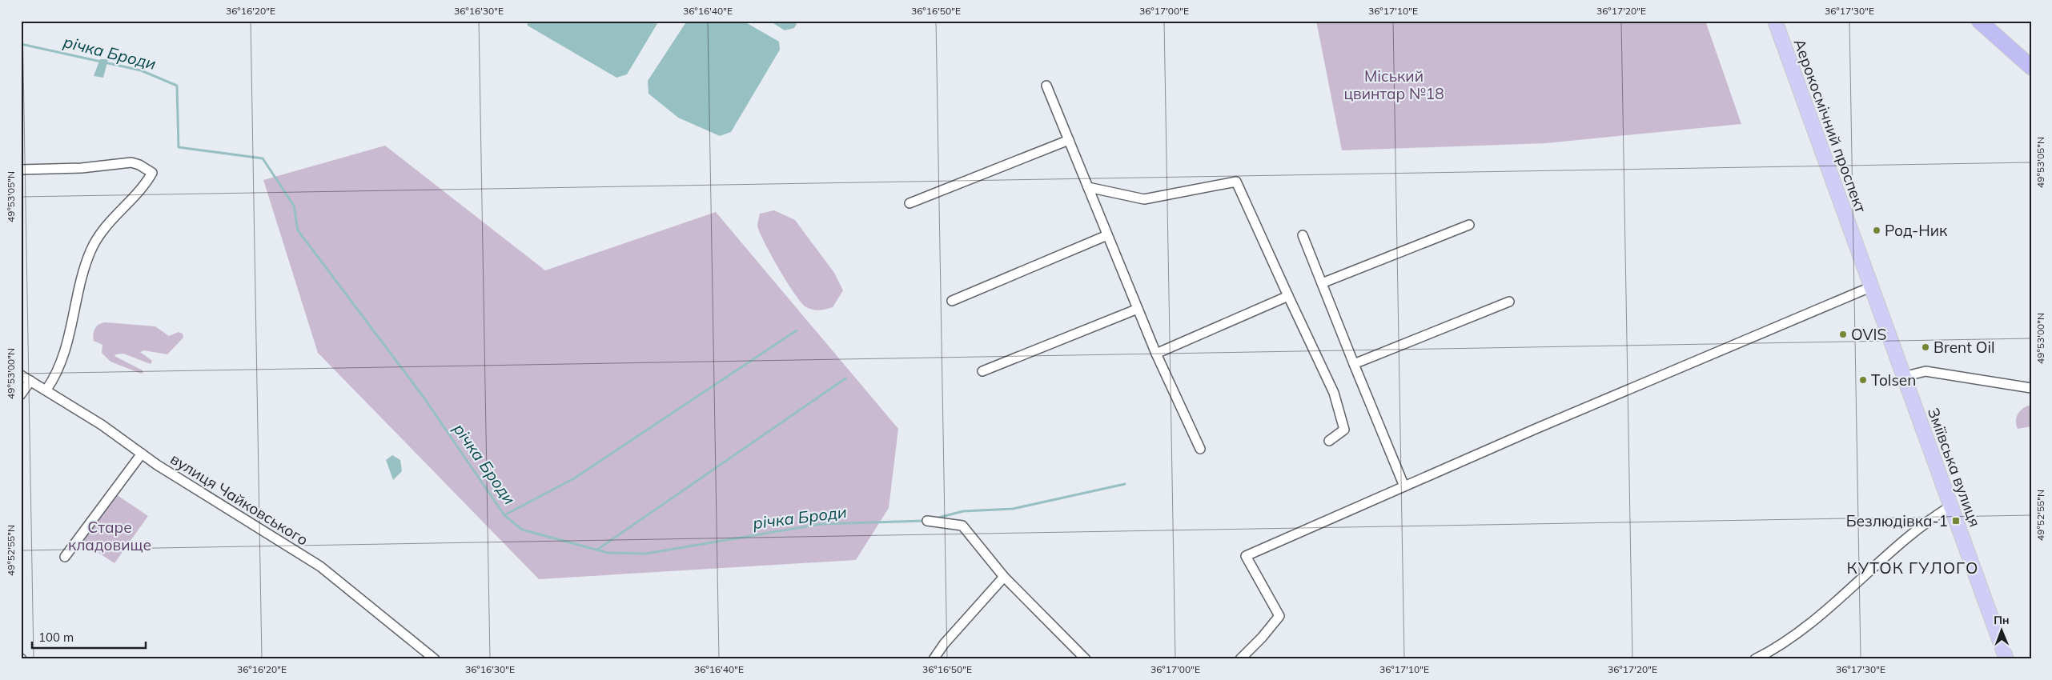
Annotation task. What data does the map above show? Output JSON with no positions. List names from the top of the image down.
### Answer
{
  "streets": {
    "main road": ["Аерокосмічний проспект", "Зміївська вулиця"],
    "street": ["вулиця Чайковського"]
  },
  "crossings": [
    ["Аерокосмічний проспект", "Зміївська вулиця"]
  ],
  "districts": ["КУТОК ГУЛОГО"],
  "water": ["річка Броди"],
  "parks": ["Міський цвинтар №18", "Старе кладовище"],
  "places": {
    "other": [
      "Род-Ник",
      "OVIS",
      "Brent Oil",
      "Tolsen"
    ],
    "transit": ["Безлюдівка-1"]
  },
  "scale_bar": "100 m",
  "north": "top",
  "coordinates": [
    "36°16'20\"E",
    "36°16'30\"E",
    "36°16'40\"E",
    "36°16'50\"E",
    "36°17'00\"E",
    "36°17'10\"E",
    "36°17'20\"E",
    "36°17'30\"E",
    "49°53'05\"N",
    "49°53'00\"N",
    "49°52'55\"N"
  ]
}
